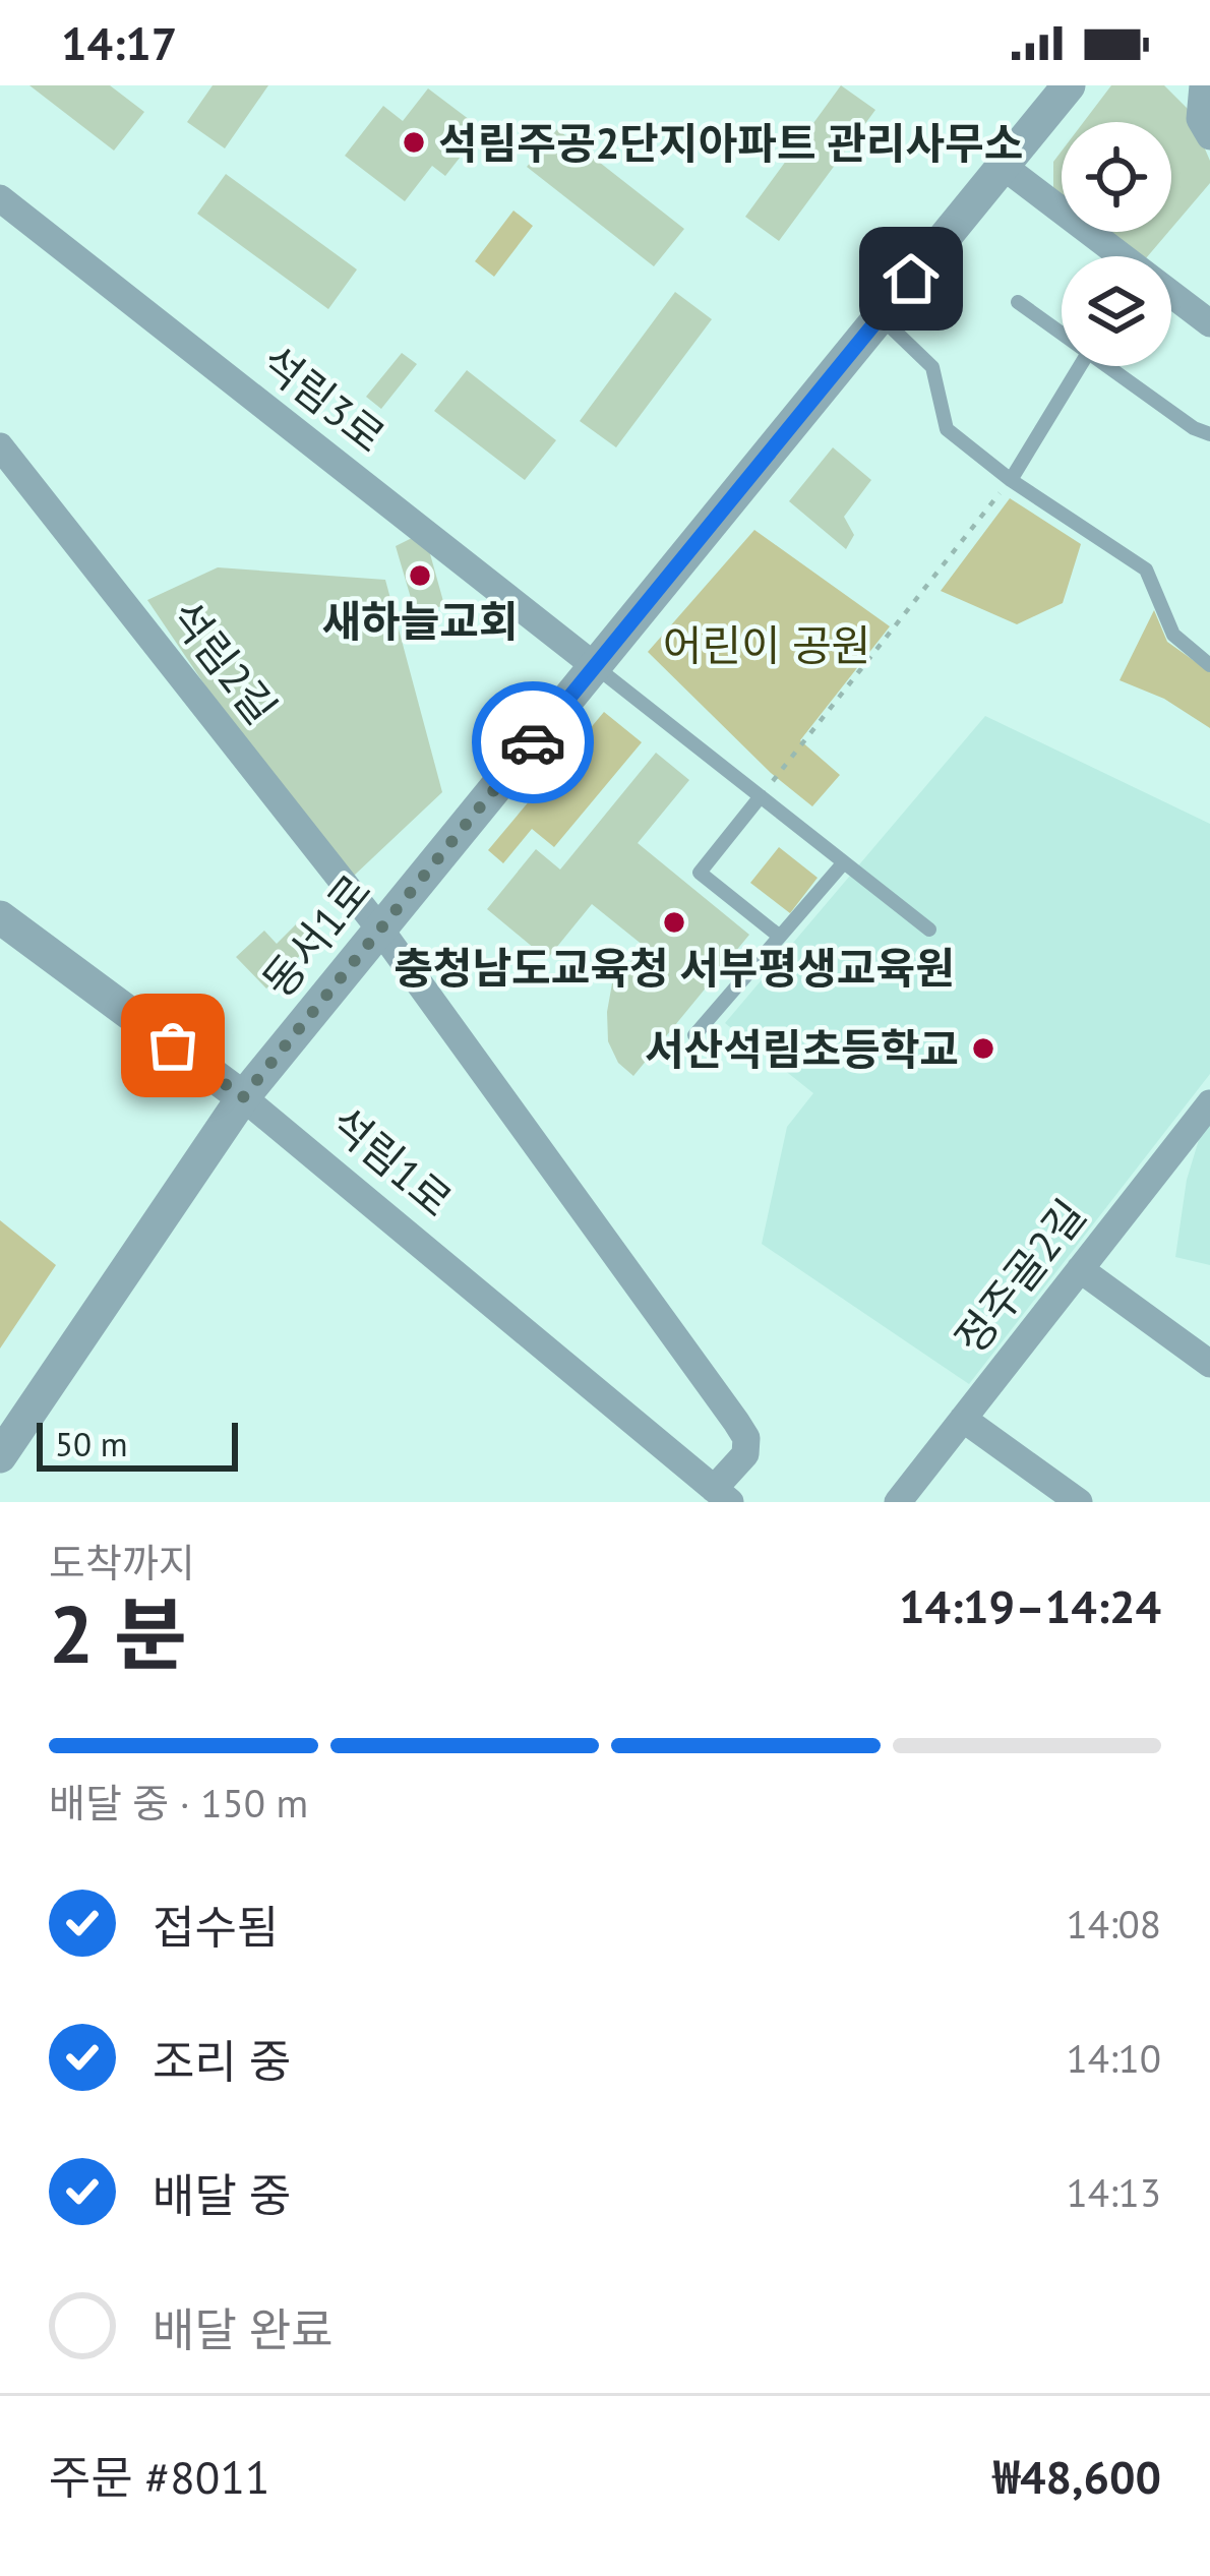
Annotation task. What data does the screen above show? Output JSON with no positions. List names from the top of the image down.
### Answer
{
  "streets": {
    "street": [
      "석림3로",
      "석림2길",
      "동서1로",
      "석림1로",
      "정주골2길"
    ]
  },
  "crossings": [
    ["석림3로", "동서1로"],
    ["석림2길", "동서1로"],
    ["석림2길", "석림1로"],
    ["동서1로", "석림1로"]
  ],
  "parks": ["어린이 공원"],
  "places": [
    "석림주공2단지아파트 관리사무소",
    "새하늘교회",
    "충청남도교육청 서부평생교육원",
    "서산석림초등학교"
  ],
  "scale_bar": "50 m",
  "page": {
    "status": "14:17",
    "scale": "50 m",
    "heading": ["2 분", "도착까지", "14:19–14:24"],
    "panel": ["주문 #8011", "₩48,600"],
    "bar": "배달 중 · 150 m",
    "list": [
      ["접수됨", "14:08"],
      ["조리 중", "14:10"],
      ["배달 중", "14:13"],
      "배달 완료"
    ]
  }
}
